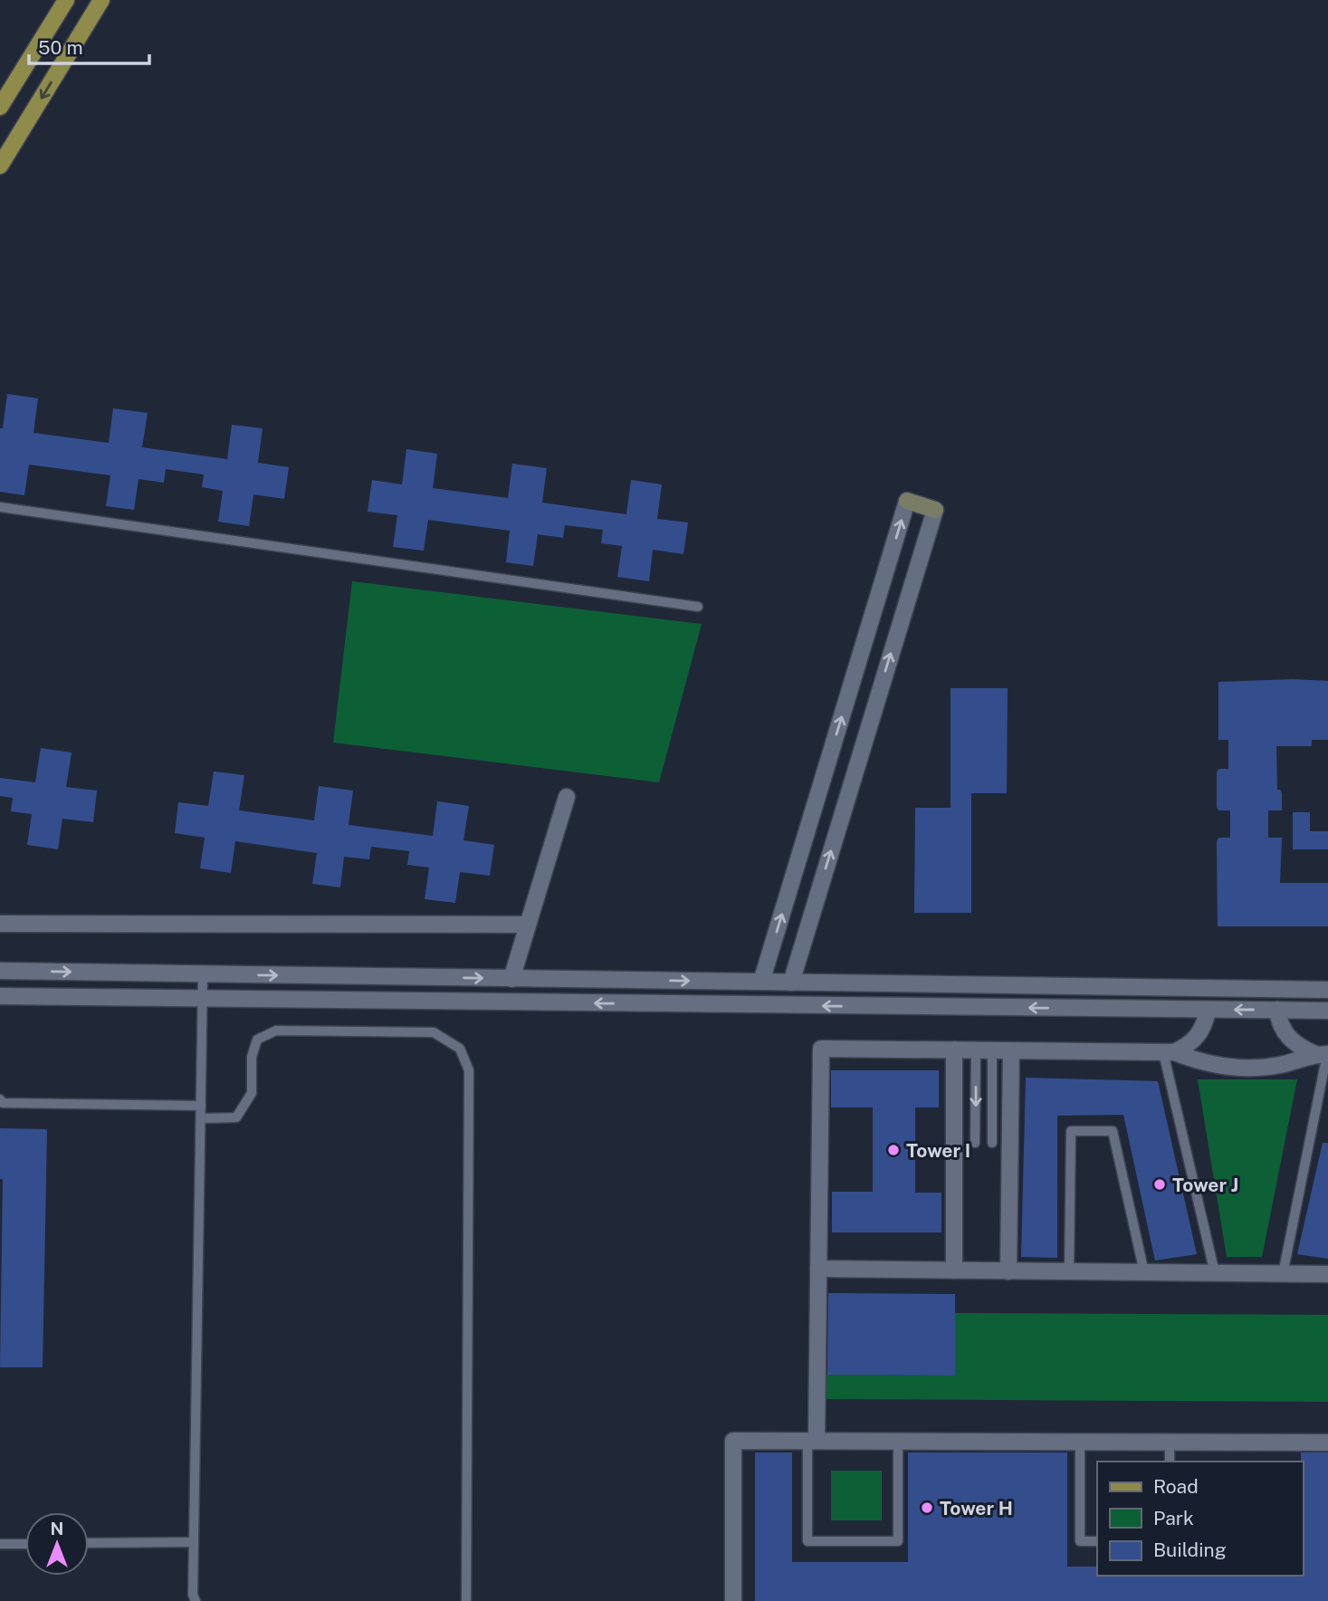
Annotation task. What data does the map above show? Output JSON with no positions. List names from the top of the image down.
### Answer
{
  "places": ["Tower I", "Tower J", "Tower H"],
  "legend": ["Road", "Park", "Building"],
  "scale_bar": "50 m",
  "north": "top"
}
